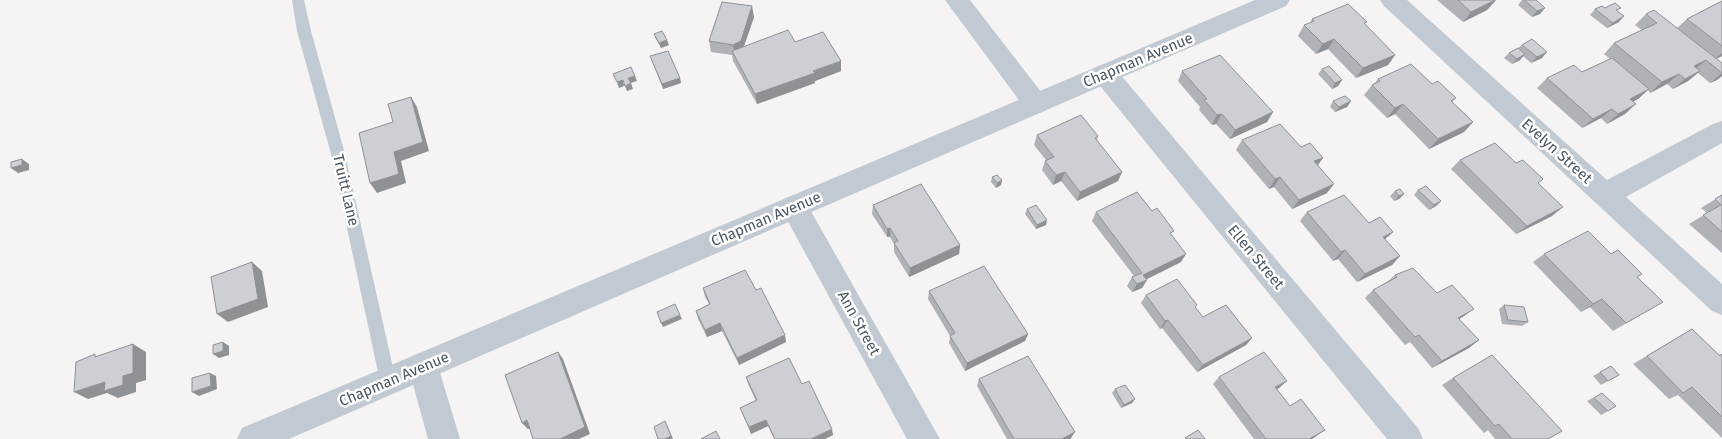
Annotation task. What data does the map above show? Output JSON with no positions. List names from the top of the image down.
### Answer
{
  "streets": {
    "street": [
      "Chapman Avenue",
      "Evelyn Street",
      "Ellen Street",
      "Ann Street"
    ],
    "lane": ["Truitt Lane"]
  },
  "crossings": [
    ["Chapman Avenue", "Truitt Lane"],
    ["Chapman Avenue", "Ellen Street"],
    ["Chapman Avenue", "Ann Street"]
  ]
}
